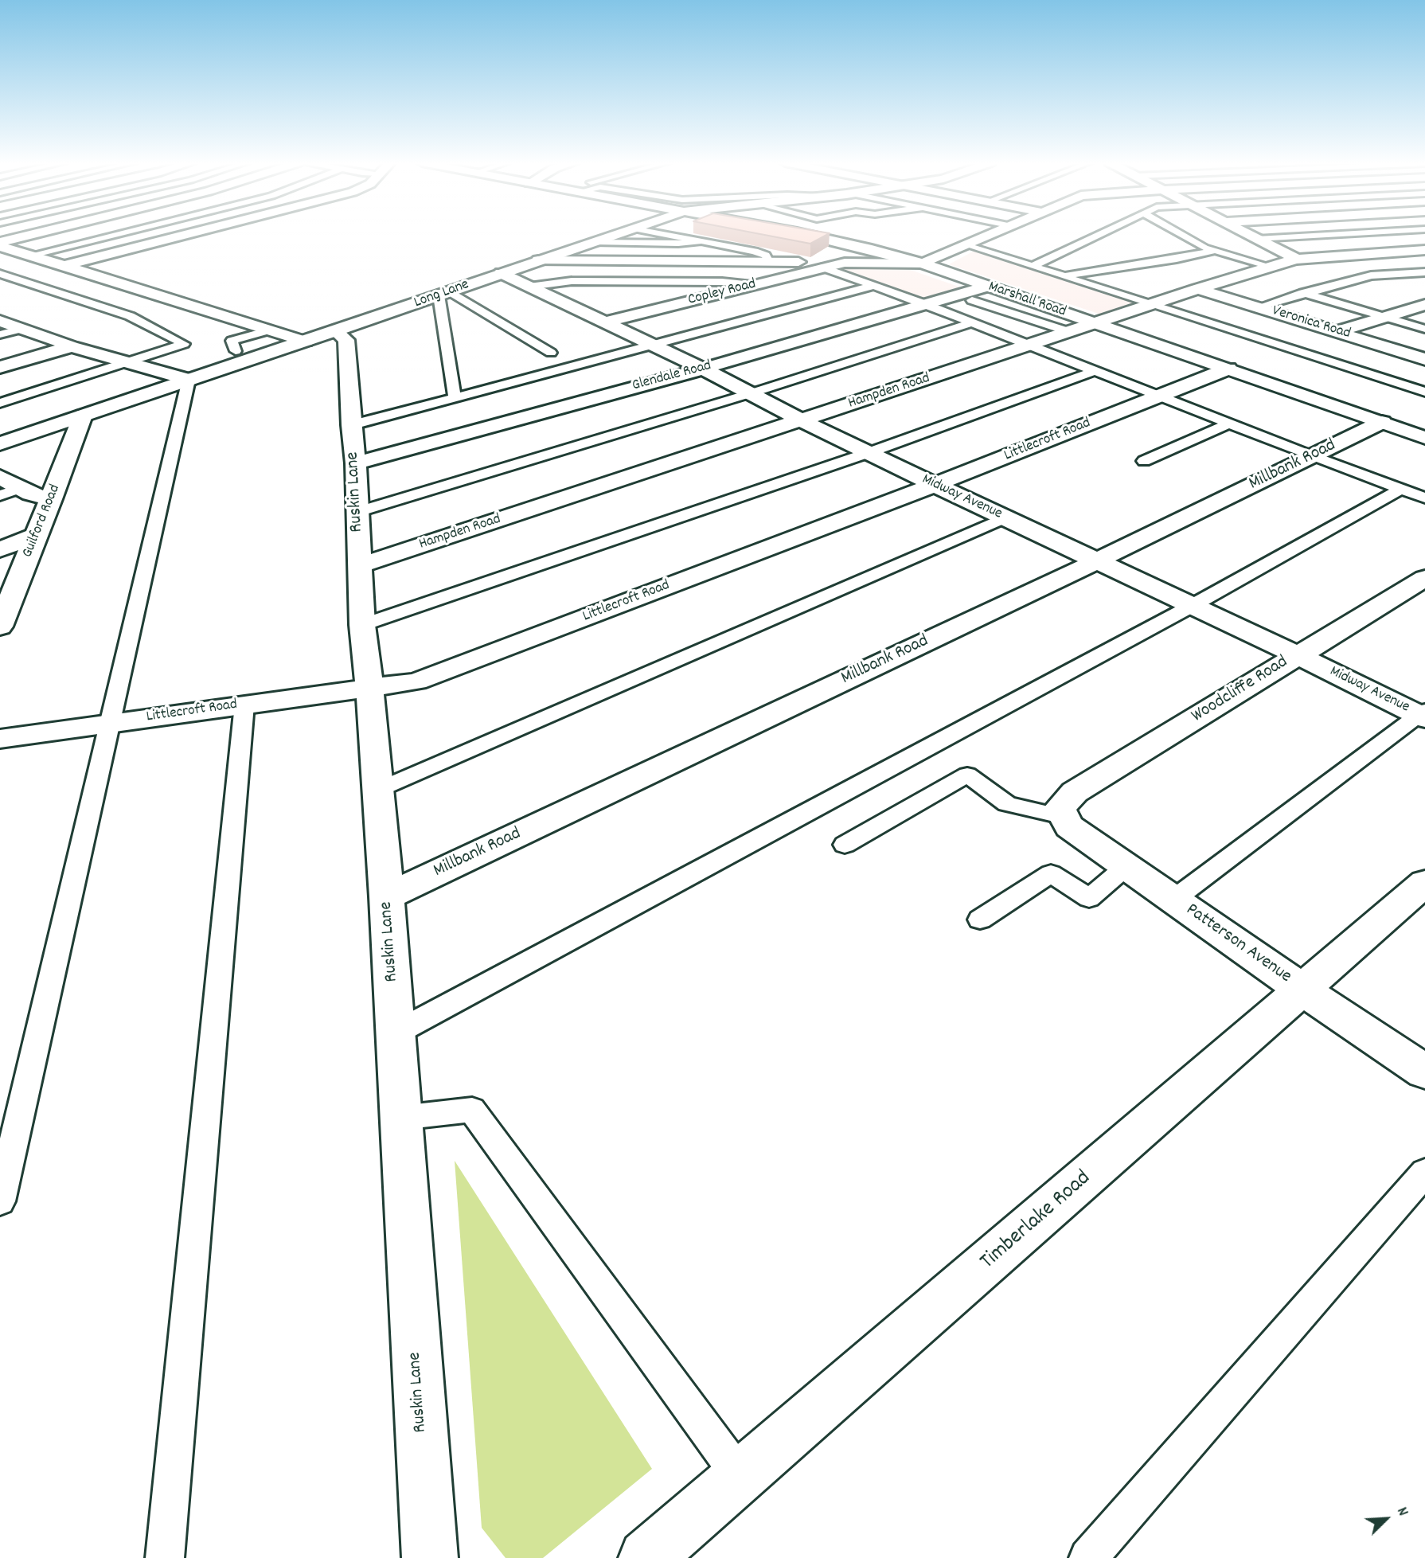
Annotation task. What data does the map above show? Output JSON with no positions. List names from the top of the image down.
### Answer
{
  "streets": {
    "street": [
      "Copley Road",
      "Long Lane",
      "Marshall Road",
      "Veronica Road",
      "Glendale Road",
      "Hampden Road",
      "Littlecroft Road",
      "Millbank Road",
      "Ruskin Lane",
      "Midway Avenue",
      "Guilford Road",
      "Woodcliffe Road",
      "Patterson Avenue",
      "Timberlake Road"
    ]
  },
  "crossings": [
    ["Copley Road", "Marshall Road"],
    ["Copley Road", "Midway Avenue"],
    ["Long Lane", "Ruskin Lane"],
    ["Long Lane", "Midway Avenue"],
    ["Long Lane", "Guilford Road"],
    ["Marshall Road", "Glendale Road"],
    ["Marshall Road", "Hampden Road"],
    ["Marshall Road", "Littlecroft Road"],
    ["Marshall Road", "Millbank Road"],
    ["Veronica Road", "Hampden Road"],
    ["Glendale Road", "Ruskin Lane"],
    ["Glendale Road", "Midway Avenue"],
    ["Hampden Road", "Ruskin Lane"],
    ["Hampden Road", "Midway Avenue"],
    ["Littlecroft Road", "Ruskin Lane"],
    ["Littlecroft Road", "Midway Avenue"],
    ["Millbank Road", "Ruskin Lane"],
    ["Millbank Road", "Midway Avenue"],
    ["Midway Avenue", "Woodcliffe Road"],
    ["Woodcliffe Road", "Patterson Avenue"],
    ["Patterson Avenue", "Timberlake Road"]
  ],
  "north": "top right"
}
